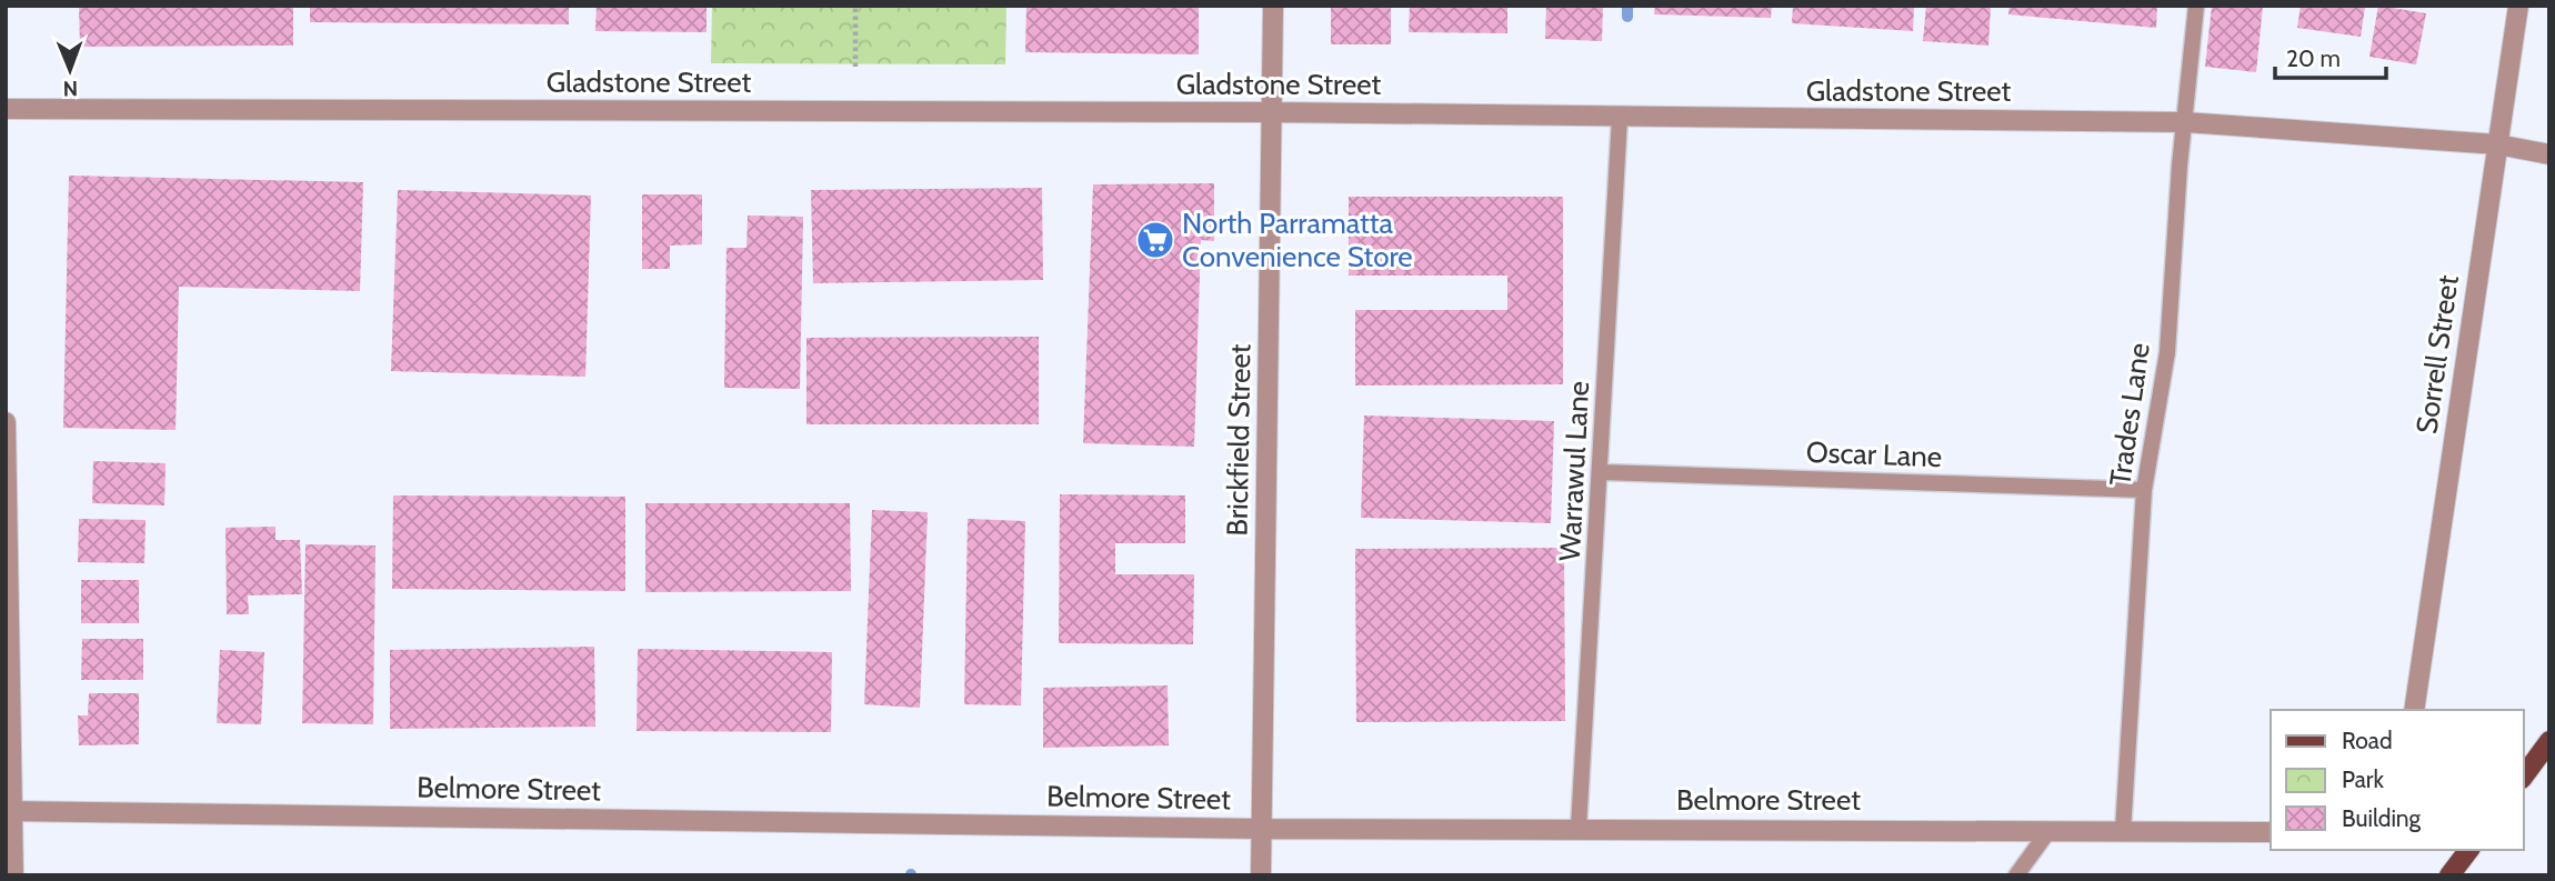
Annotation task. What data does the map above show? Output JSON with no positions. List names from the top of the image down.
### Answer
{
  "streets": {
    "street": [
      "Gladstone Street",
      "Sorrell Street",
      "Brickfield Street",
      "Belmore Street"
    ],
    "lane": ["Trades Lane", "Oscar Lane", "Warrawul Lane"]
  },
  "crossings": [
    ["Gladstone Street", "Sorrell Street"],
    ["Gladstone Street", "Trades Lane"],
    ["Gladstone Street", "Brickfield Street"],
    ["Gladstone Street", "Warrawul Lane"],
    ["Trades Lane", "Oscar Lane"],
    ["Trades Lane", "Belmore Street"],
    ["Brickfield Street", "Belmore Street"],
    ["Oscar Lane", "Warrawul Lane"],
    ["Warrawul Lane", "Belmore Street"]
  ],
  "places": {
    "supermarket": ["North Parramatta Convenience Store"]
  },
  "legend": ["Road", "Park", "Building"],
  "scale_bar": "20 m",
  "north": "bottom"
}
